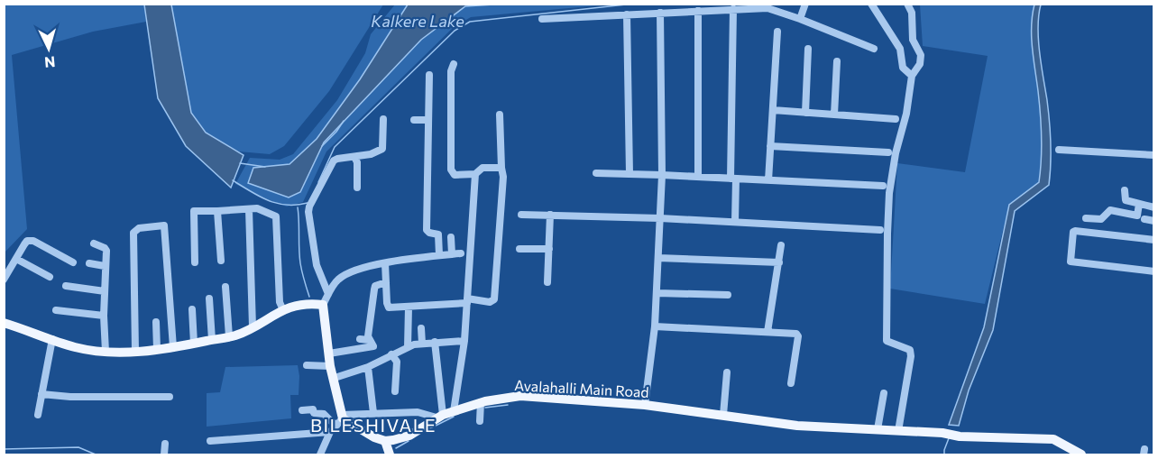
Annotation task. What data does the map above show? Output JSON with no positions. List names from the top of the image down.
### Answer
{
  "streets": {
    "main road": ["Avalahalli Main Road"]
  },
  "districts": ["BILESHIVALE"],
  "water": ["Kalkere Lake"],
  "north": "bottom"
}
